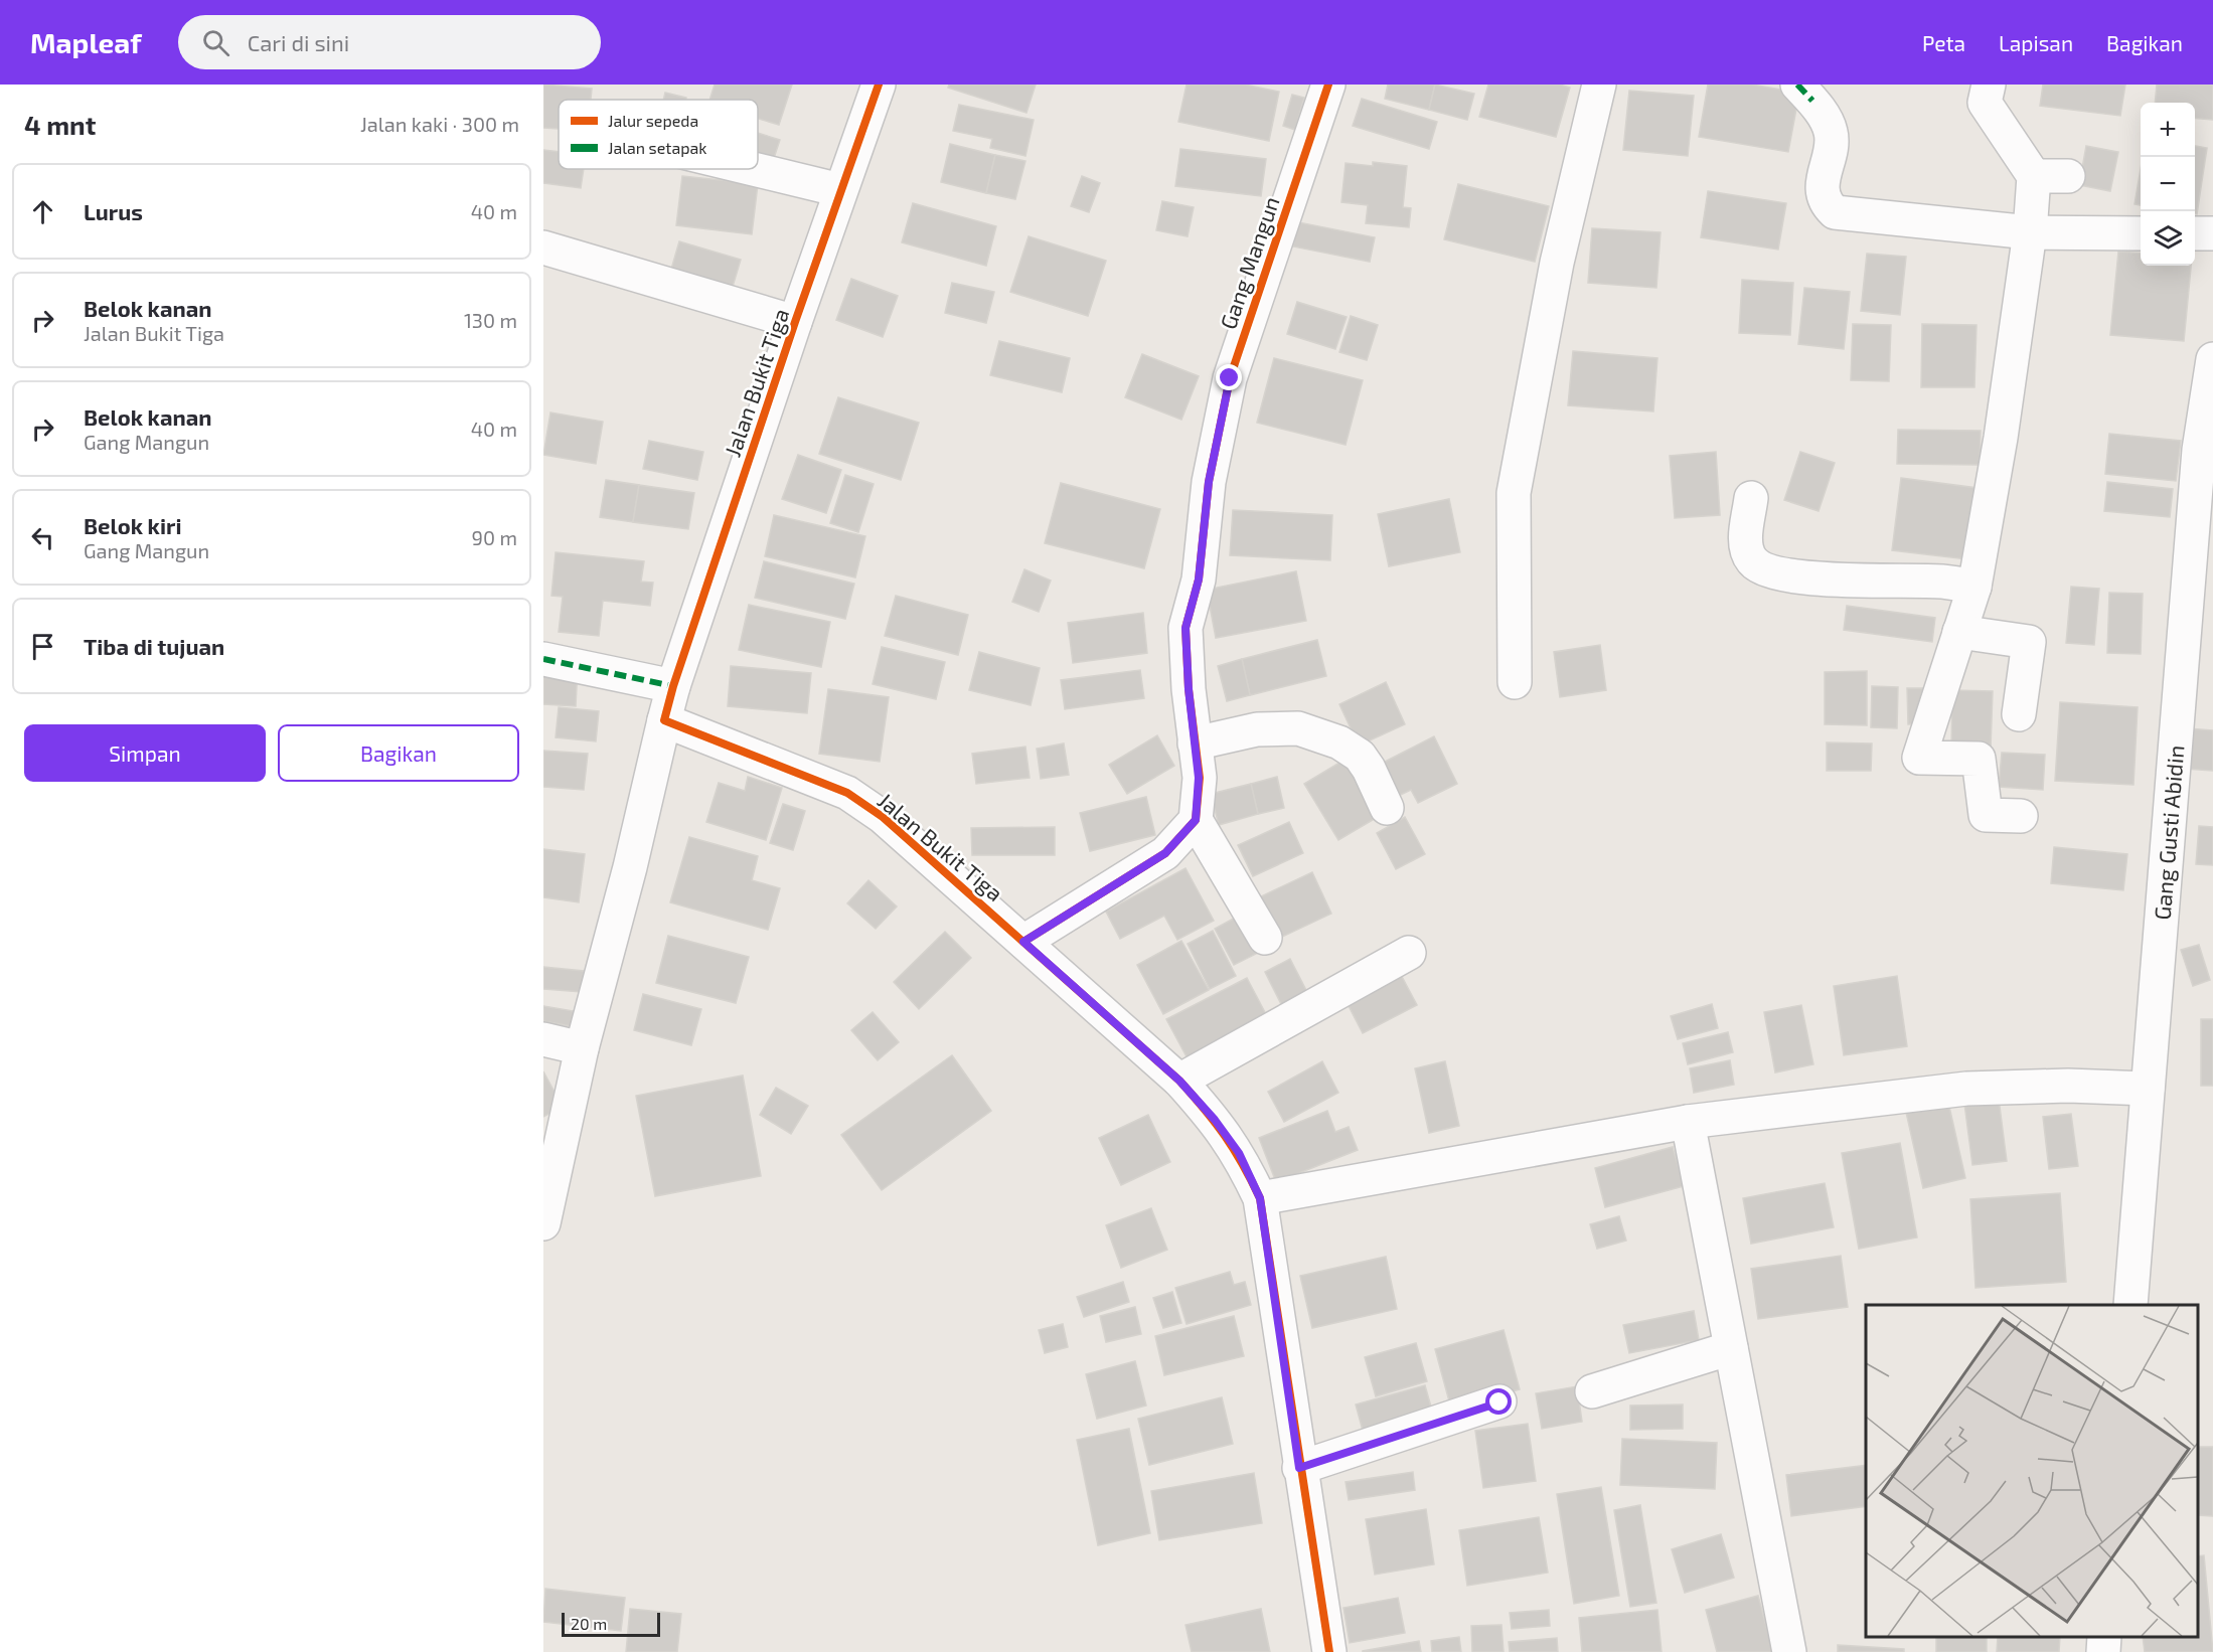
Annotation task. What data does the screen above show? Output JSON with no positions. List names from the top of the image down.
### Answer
{
  "streets": {
    "street": ["Gang Mangun", "Jalan Bukit Tiga", "Gang Gusti Abidin"]
  },
  "legend": ["Jalur sepeda", "Jalan setapak"],
  "scale_bar": "20 m",
  "page": {
    "header": "Mapleaf",
    "search": "Cari di sini",
    "nav": ["Peta", "Lapisan", "Bagikan"],
    "heading": ["4 mnt", "Jalan kaki · 300 m"],
    "map_buttons": ["+", "−"],
    "list": [
      ["Lurus", "40 m"],
      ["Belok kanan", "Jalan Bukit Tiga", "130 m"],
      ["Belok kanan", "Gang Mangun", "40 m"],
      ["Belok kiri", "Gang Mangun", "90 m"],
      "Tiba di tujuan"
    ],
    "buttons": ["Simpan", "Bagikan"],
    "scale": "20 m"
  }
}
